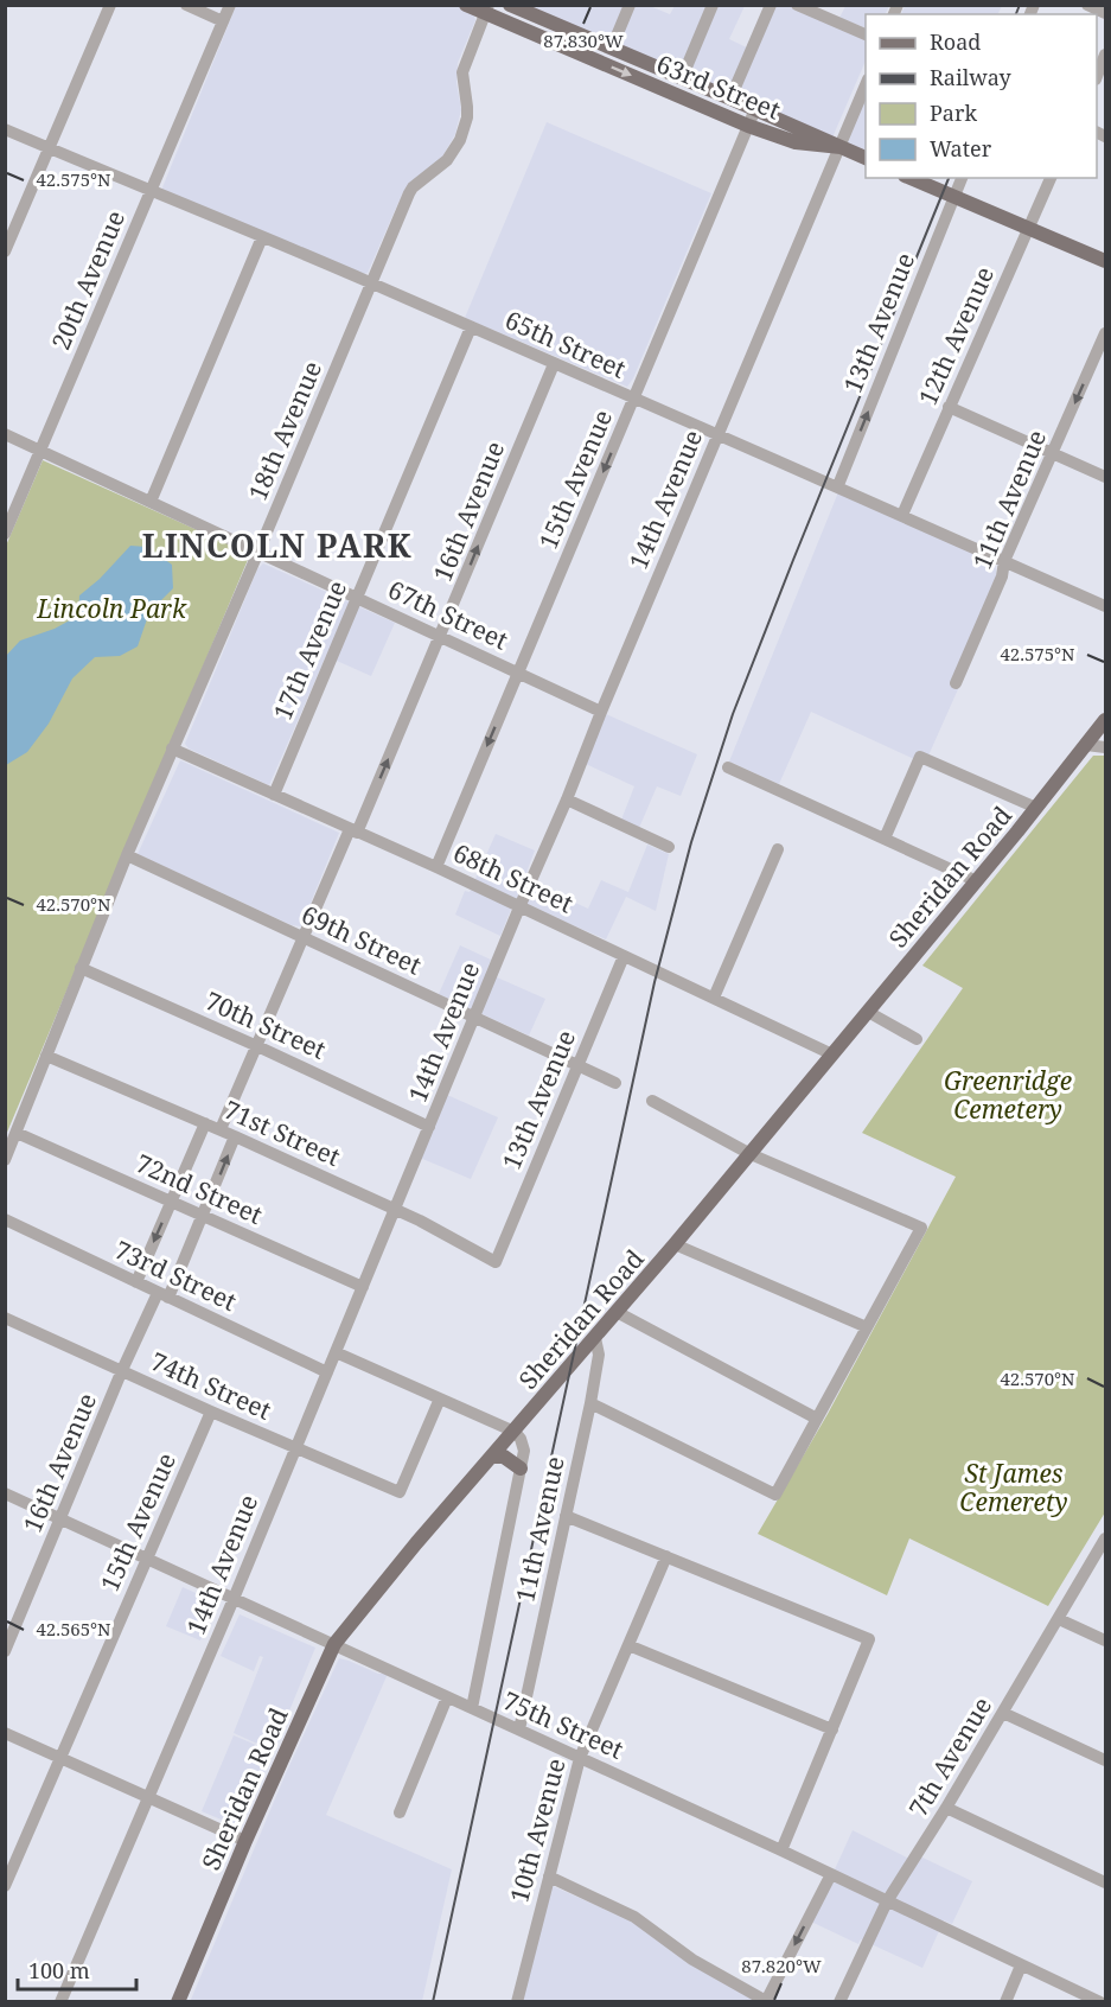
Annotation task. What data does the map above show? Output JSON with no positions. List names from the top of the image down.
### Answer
{
  "streets": {
    "main road": ["63rd Street", "Sheridan Road"],
    "street": [
      "20th Avenue",
      "13th Avenue",
      "12th Avenue",
      "65th Street",
      "18th Avenue",
      "15th Avenue",
      "14th Avenue",
      "11th Avenue",
      "16th Avenue",
      "67th Street",
      "17th Avenue",
      "68th Street",
      "69th Street",
      "70th Street",
      "71st Street",
      "72nd Street",
      "73rd Street",
      "74th Street",
      "75th Street",
      "7th Avenue",
      "10th Avenue"
    ]
  },
  "crossings": [
    ["63rd Street", "18th Avenue"],
    ["63rd Street", "15th Avenue"],
    ["63rd Street", "14th Avenue"],
    ["20th Avenue", "65th Street"],
    ["20th Avenue", "67th Street"],
    ["13th Avenue", "65th Street"],
    ["13th Avenue", "68th Street"],
    ["13th Avenue", "69th Street"],
    ["13th Avenue", "71st Street"],
    ["12th Avenue", "65th Street"],
    ["65th Street", "18th Avenue"],
    ["65th Street", "15th Avenue"],
    ["65th Street", "14th Avenue"],
    ["65th Street", "11th Avenue"],
    ["65th Street", "16th Avenue"],
    ["65th Street", "17th Avenue"],
    ["18th Avenue", "67th Street"],
    ["18th Avenue", "68th Street"],
    ["18th Avenue", "69th Street"],
    ["18th Avenue", "70th Street"],
    ["18th Avenue", "71st Street"],
    ["18th Avenue", "72nd Street"],
    ["15th Avenue", "67th Street"],
    ["15th Avenue", "68th Street"],
    ["15th Avenue", "74th Street"],
    ["15th Avenue", "75th Street"],
    ["14th Avenue", "67th Street"],
    ["14th Avenue", "68th Street"],
    ["14th Avenue", "69th Street"],
    ["14th Avenue", "70th Street"],
    ["14th Avenue", "71st Street"],
    ["14th Avenue", "72nd Street"],
    ["14th Avenue", "73rd Street"],
    ["14th Avenue", "74th Street"],
    ["14th Avenue", "75th Street"],
    ["11th Avenue", "Sheridan Road"],
    ["11th Avenue", "75th Street"],
    ["16th Avenue", "67th Street"],
    ["16th Avenue", "68th Street"],
    ["16th Avenue", "69th Street"],
    ["16th Avenue", "70th Street"],
    ["16th Avenue", "71st Street"],
    ["16th Avenue", "72nd Street"],
    ["16th Avenue", "73rd Street"],
    ["16th Avenue", "74th Street"],
    ["16th Avenue", "75th Street"],
    ["67th Street", "17th Avenue"],
    ["17th Avenue", "68th Street"],
    ["Sheridan Road", "68th Street"],
    ["Sheridan Road", "75th Street"],
    ["75th Street", "7th Avenue"],
    ["75th Street", "10th Avenue"]
  ],
  "one_way": ["13th Avenue", "15th Avenue", "16th Avenue"],
  "districts": ["LINCOLN PARK"],
  "parks": ["Lincoln Park", "Greenridge Cemetery", "St James Cemerety"],
  "legend": [
    "Road",
    "Railway",
    "Park",
    "Water"
  ],
  "scale_bar": "100 m",
  "coordinates": [
    "87.830°W",
    "42.575°N",
    "42.570°N",
    "42.565°N",
    "87.820°W"
  ]
}
